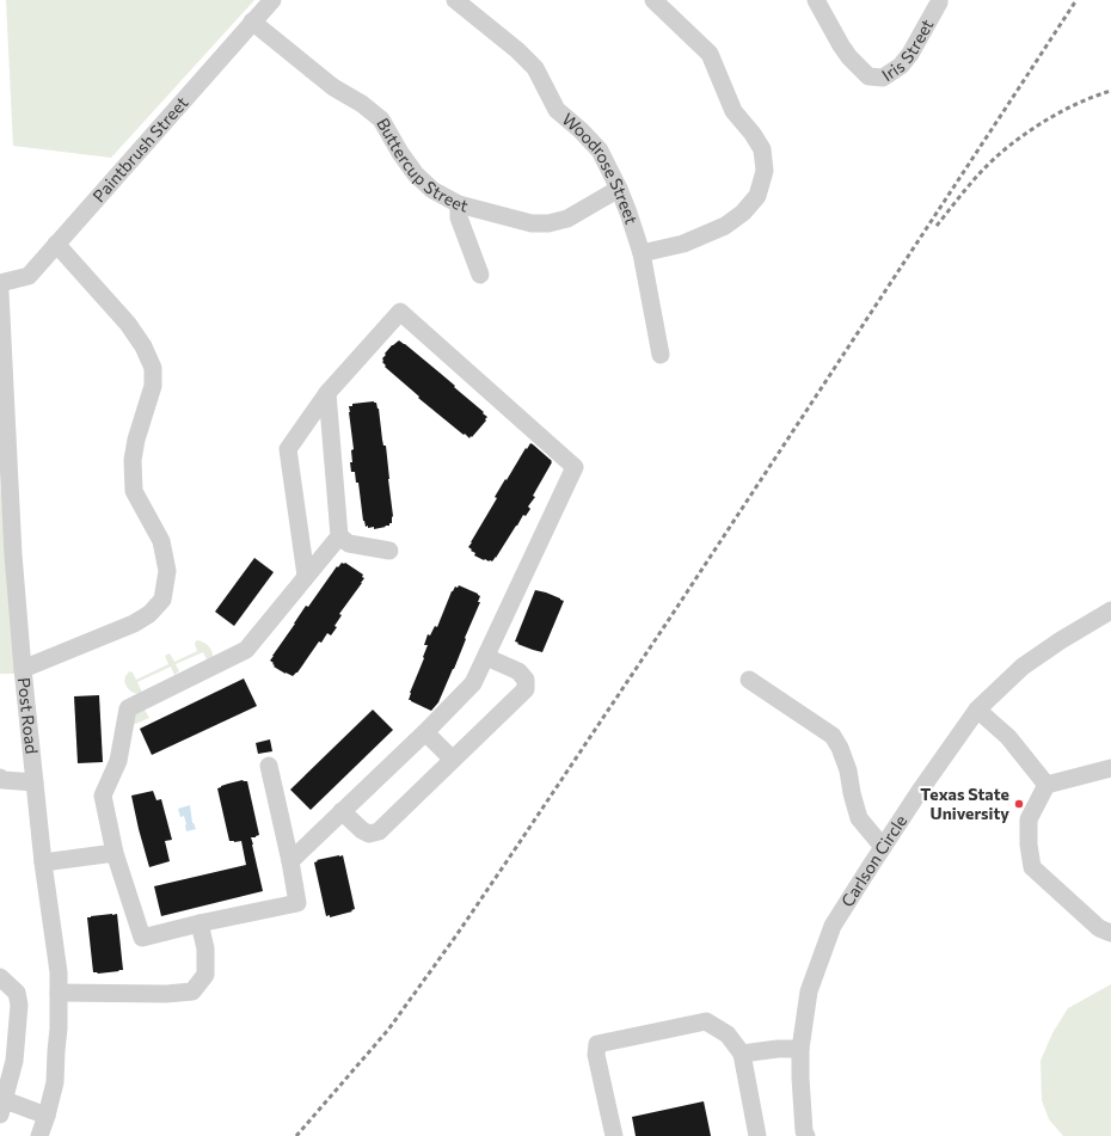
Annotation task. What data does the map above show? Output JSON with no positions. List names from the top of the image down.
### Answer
{
  "streets": {
    "street": [
      "Iris Street",
      "Paintbrush Street",
      "Buttercup Street",
      "Woodrose Street",
      "Post Road",
      "Carlson Circle"
    ]
  },
  "crossings": [
    ["Paintbrush Street", "Buttercup Street"],
    ["Buttercup Street", "Woodrose Street"]
  ],
  "places": ["Texas State University"]
}
